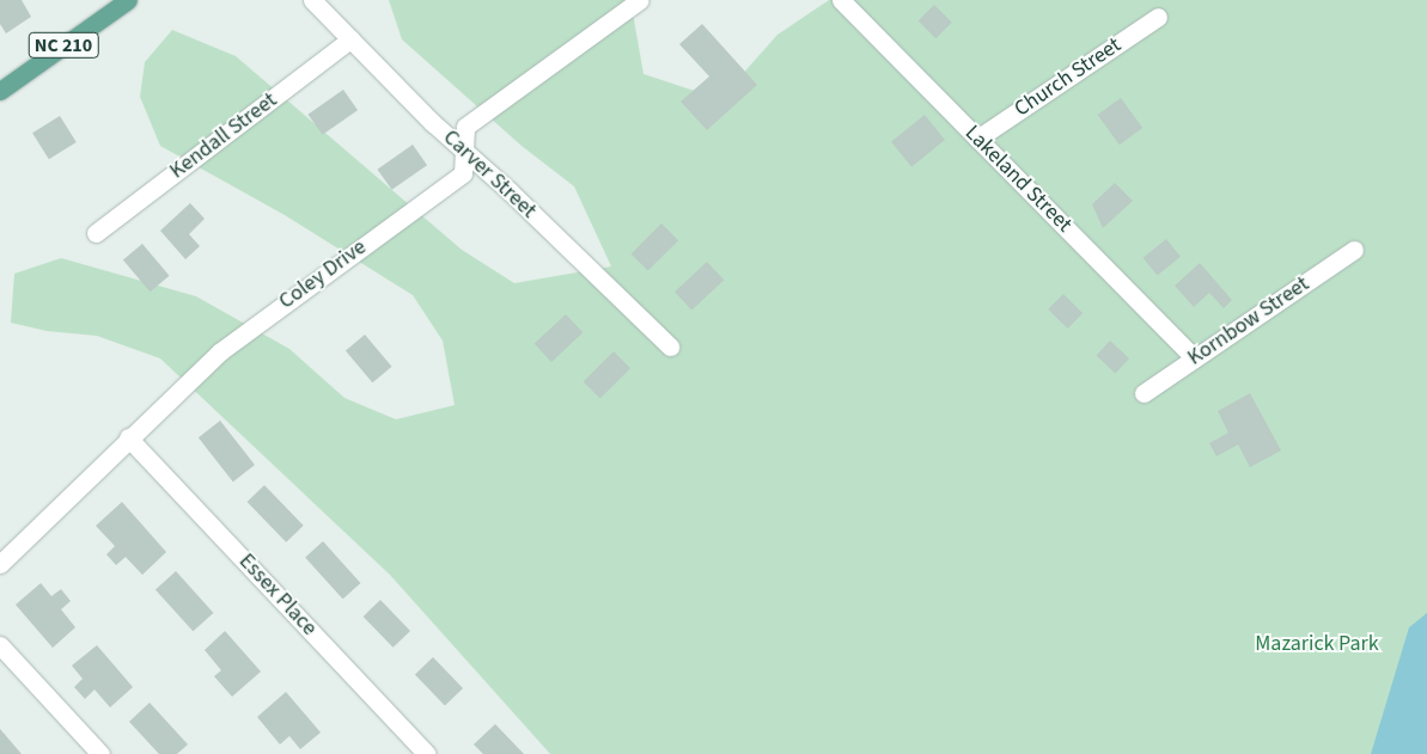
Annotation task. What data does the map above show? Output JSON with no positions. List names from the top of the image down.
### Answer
{
  "streets": {
    "main road": ["NC 210"],
    "street": [
      "Church Street",
      "Kendall Street",
      "Carver Street",
      "Lakeland Street",
      "Coley Drive",
      "Kornbow Street",
      "Essex Place"
    ]
  },
  "crossings": [
    ["Church Street", "Lakeland Street"],
    ["Kendall Street", "Carver Street"],
    ["Carver Street", "Coley Drive"],
    ["Lakeland Street", "Kornbow Street"],
    ["Coley Drive", "Essex Place"]
  ],
  "parks": ["Mazarick Park"]
}
